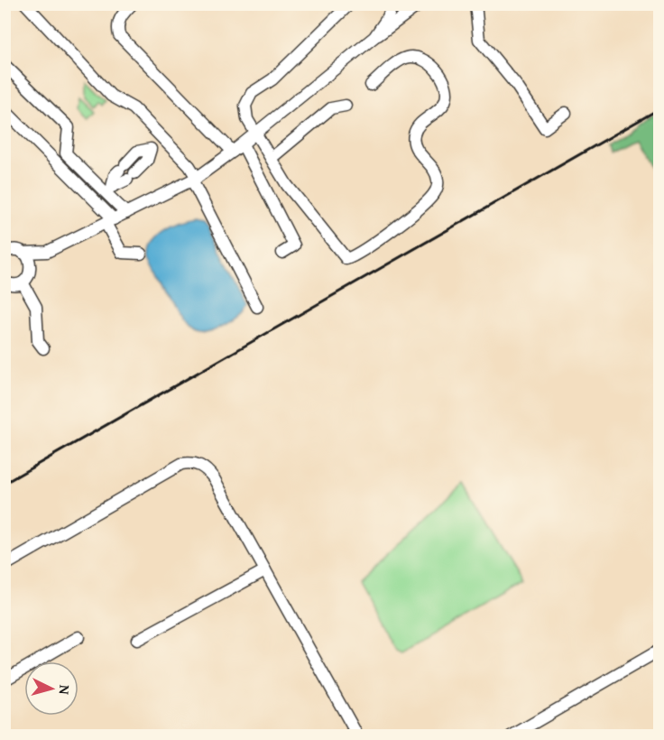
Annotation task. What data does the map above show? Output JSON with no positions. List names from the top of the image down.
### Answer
{
  "north": "right"
}
